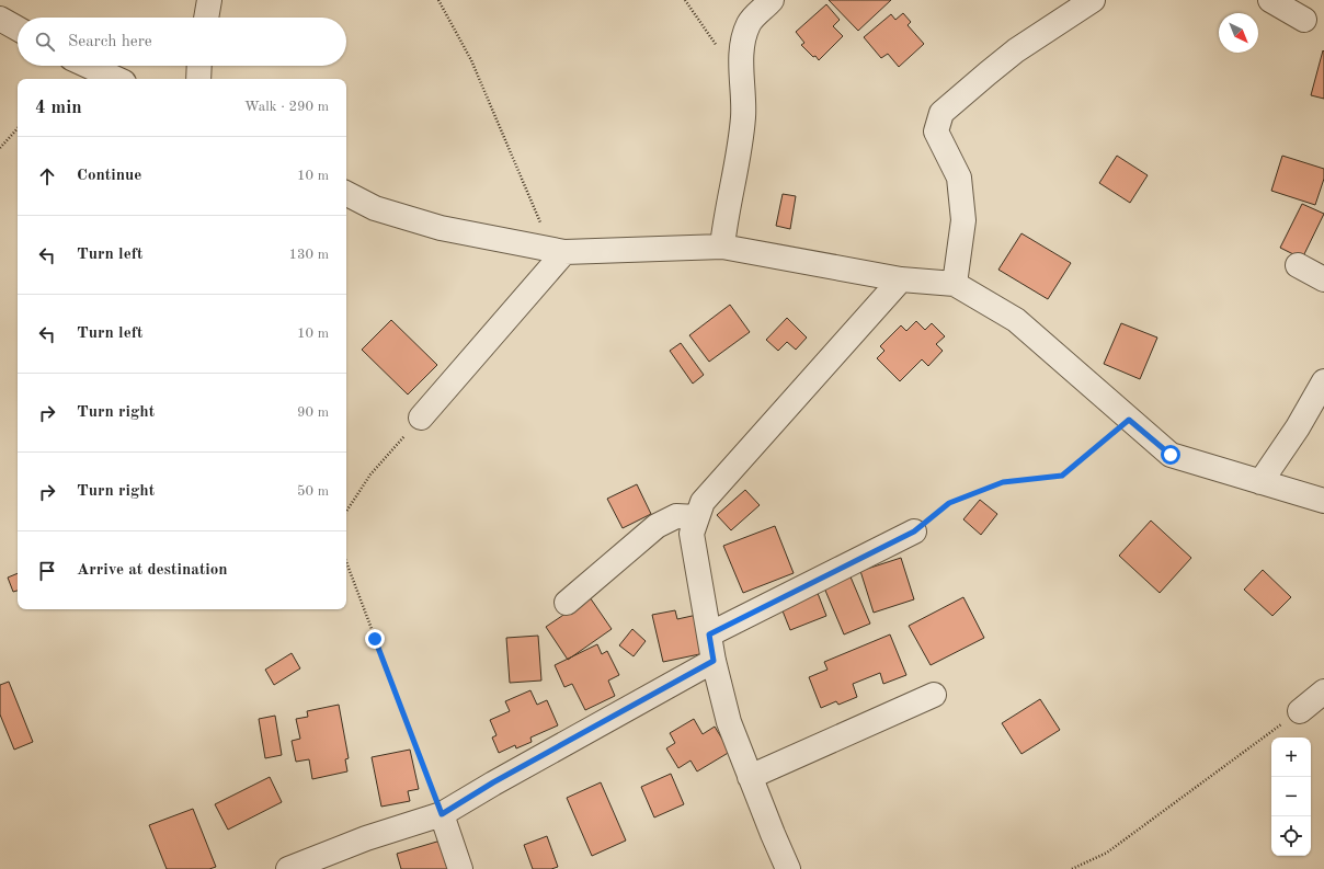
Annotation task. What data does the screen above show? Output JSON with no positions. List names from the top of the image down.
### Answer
{
  "north": "bottom right",
  "page": {
    "search": "Search here",
    "heading": ["4 min", "Walk · 290 m"],
    "list": [
      ["Continue", "10 m"],
      ["Turn left", "130 m"],
      ["Turn left", "10 m"],
      ["Turn right", "90 m"],
      ["Turn right", "50 m"],
      "Arrive at destination"
    ],
    "map_buttons": ["+", "−"]
  }
}
